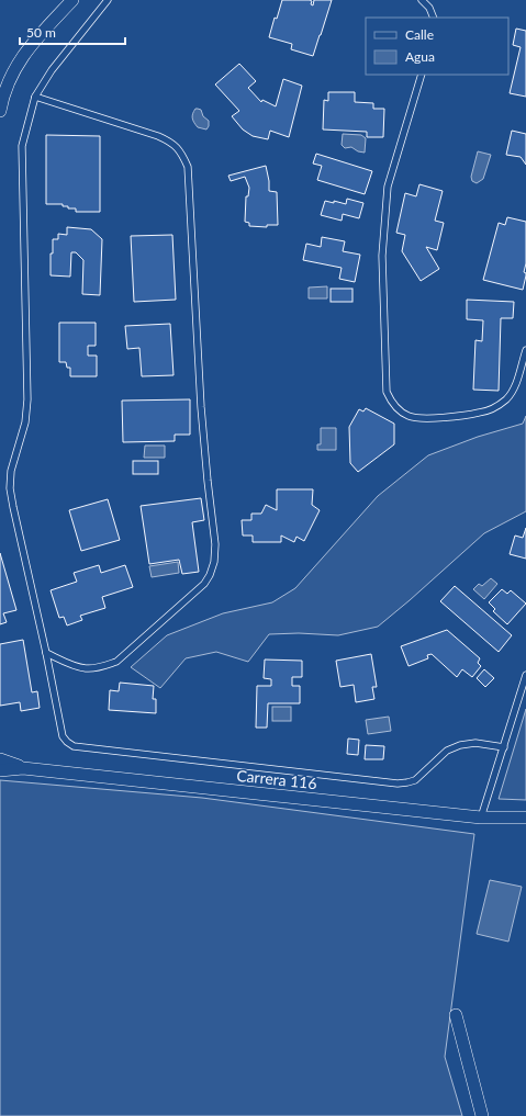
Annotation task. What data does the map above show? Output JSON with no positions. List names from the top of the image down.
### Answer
{
  "streets": {
    "street": ["Carrera 116"]
  },
  "legend": ["Calle", "Agua"],
  "scale_bar": "50 m"
}
